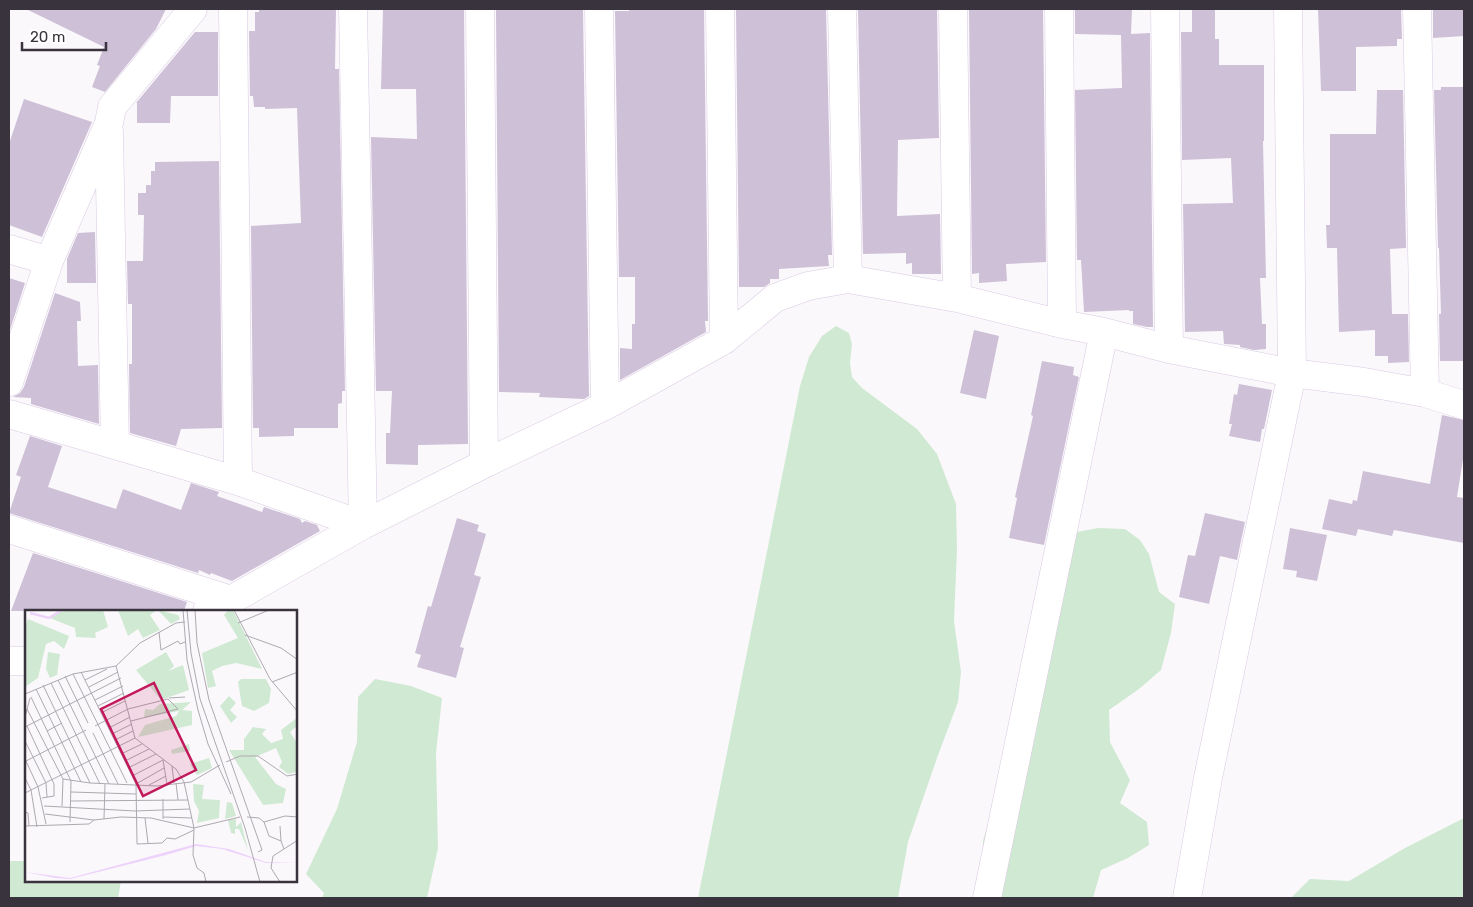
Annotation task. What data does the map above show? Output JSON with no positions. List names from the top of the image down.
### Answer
{
  "scale_bar": "20 m"
}
